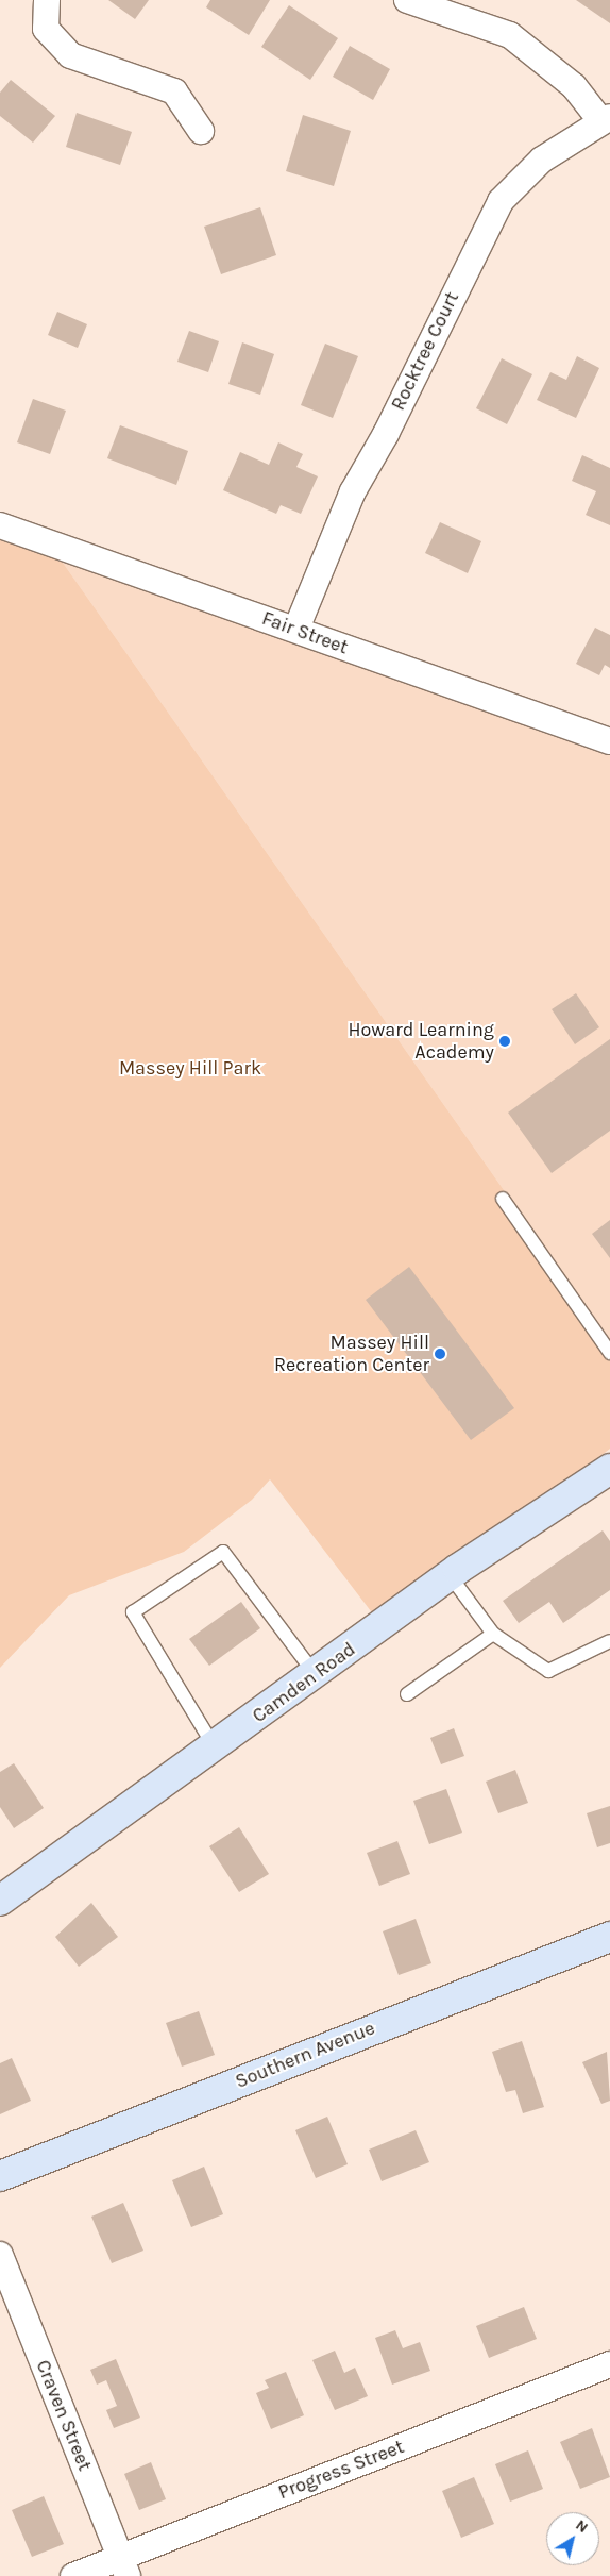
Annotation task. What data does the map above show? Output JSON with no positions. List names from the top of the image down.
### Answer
{
  "streets": {
    "street": [
      "Rocktree Court",
      "Fair Street",
      "Camden Road",
      "Southern Avenue",
      "Craven Street",
      "Progress Street"
    ]
  },
  "crossings": [
    ["Rocktree Court", "Fair Street"],
    ["Craven Street", "Progress Street"]
  ],
  "parks": ["Massey Hill Park"],
  "places": ["Howard Learning Academy", "Massey Hill Recreation Center"],
  "north": "top right"
}
